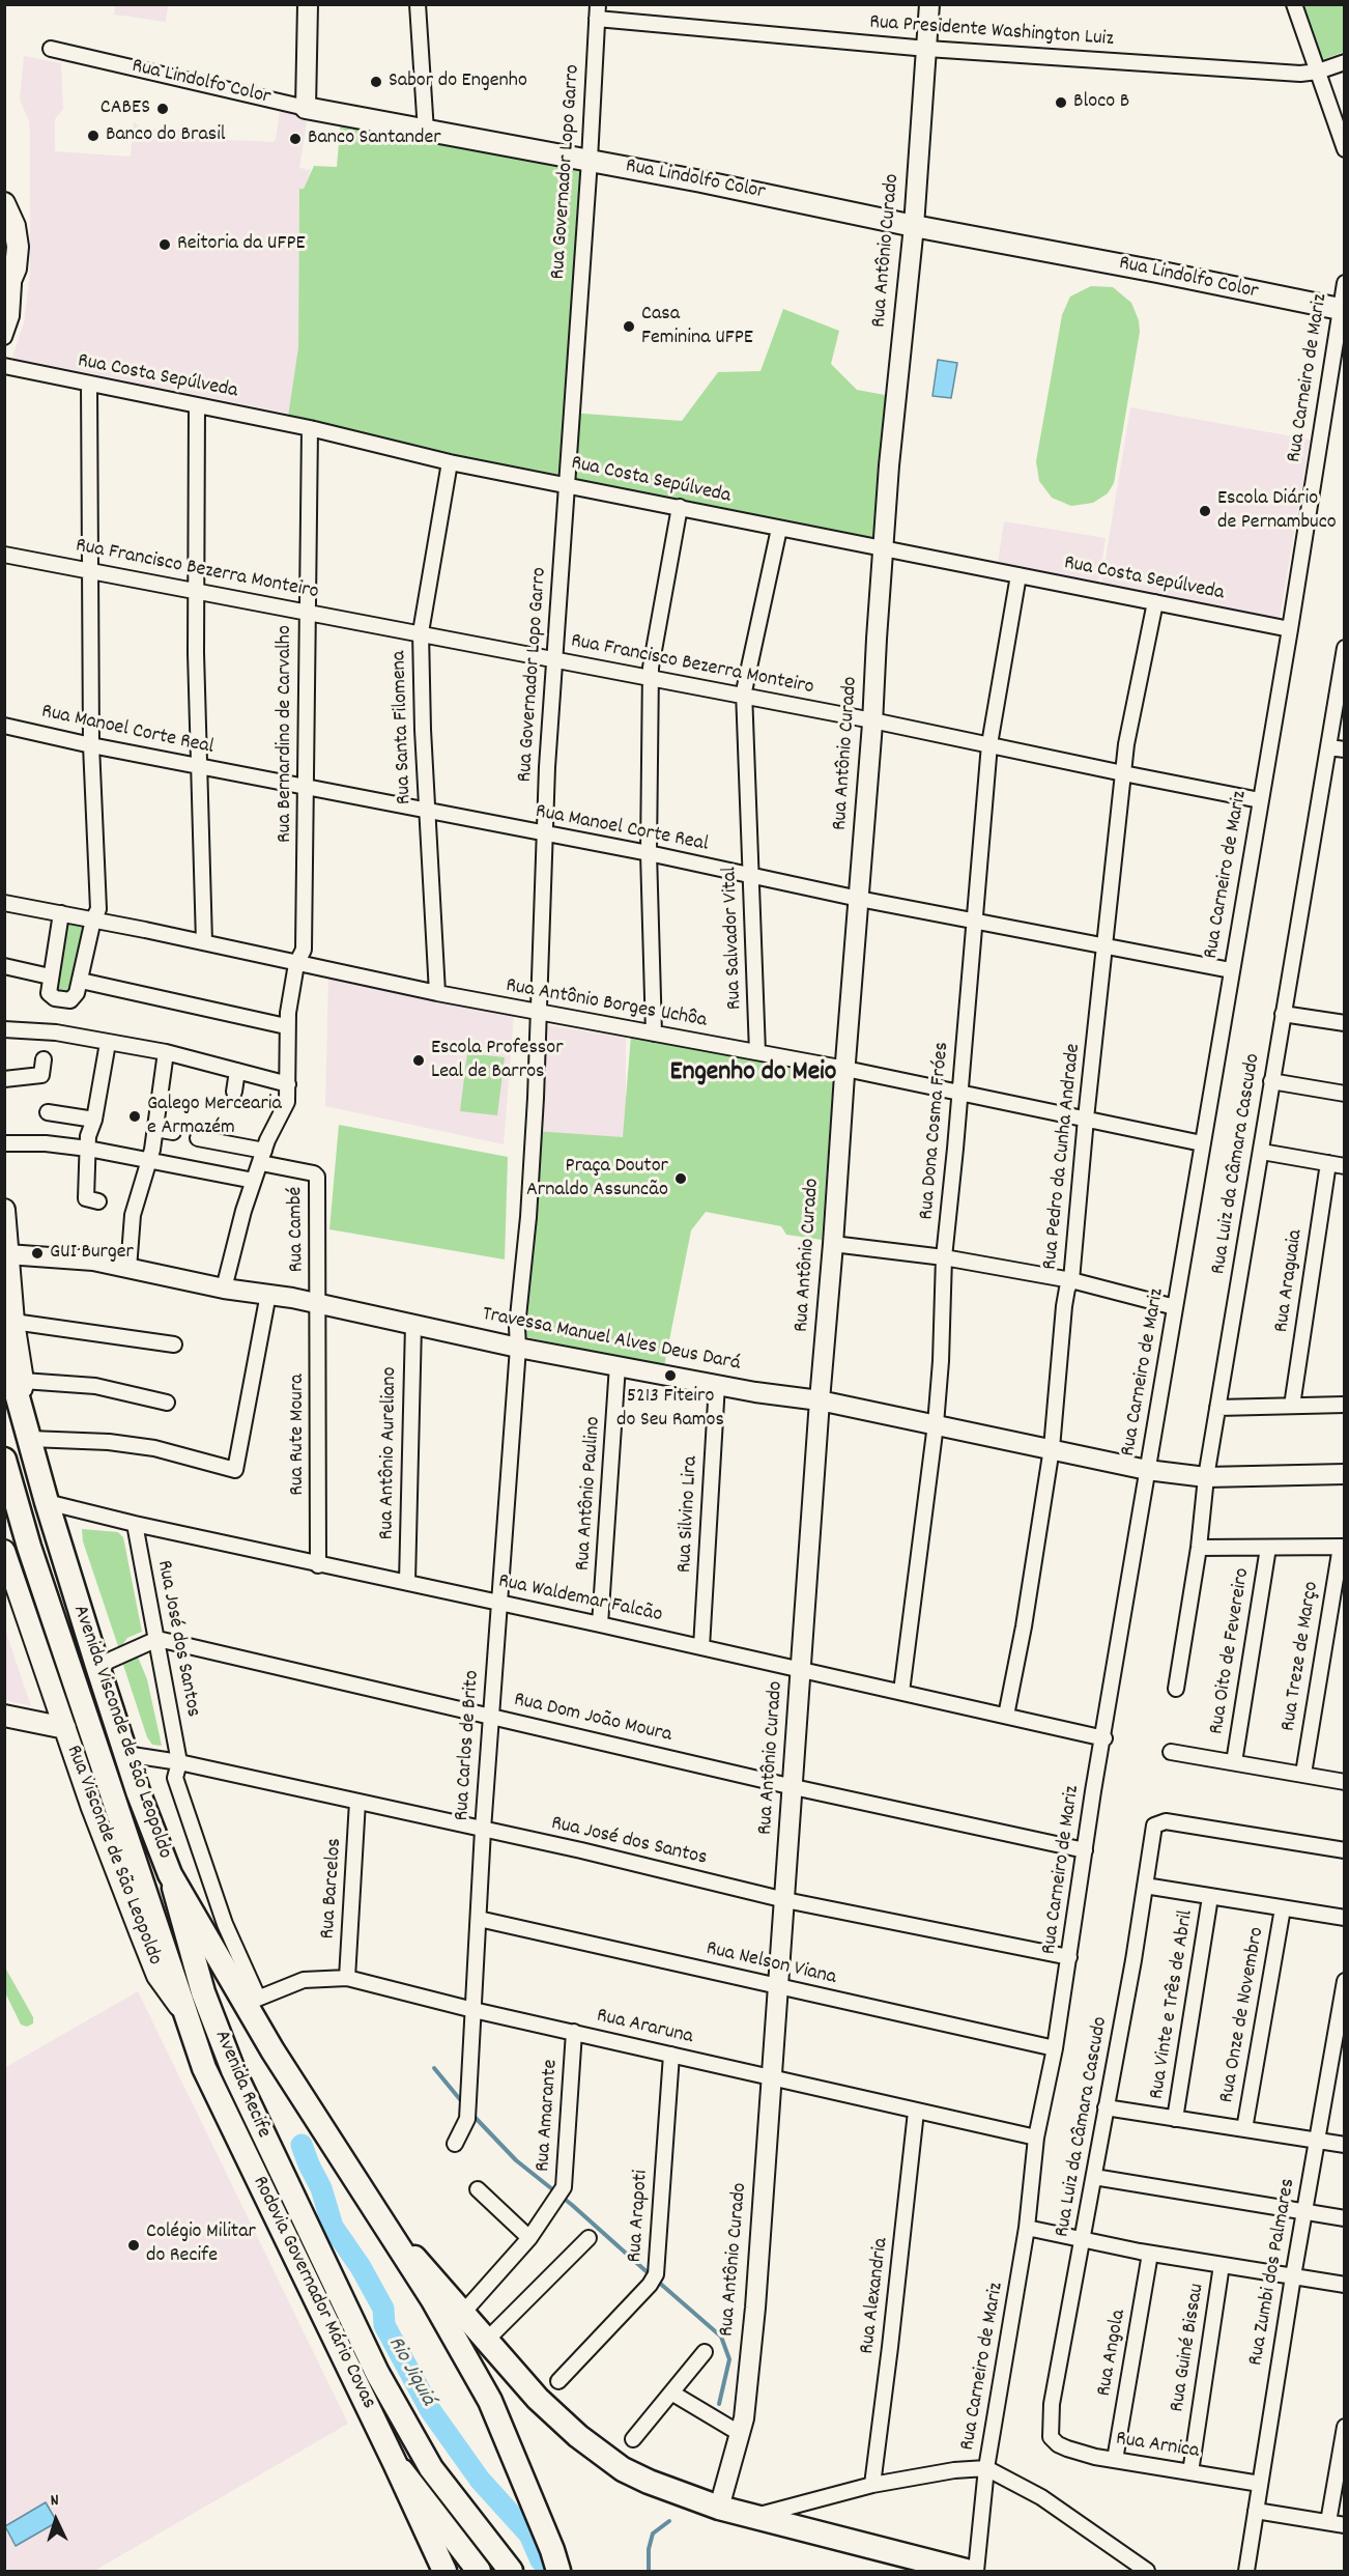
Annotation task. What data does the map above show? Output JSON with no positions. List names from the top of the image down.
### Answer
{
  "streets": {
    "main road": [
      "Rua Lindolfo Color",
      "Avenida Visconde de São Leopoldo",
      "Rua Visconde de São Leopoldo",
      "Avenida Recife",
      "Rodovia Governador Mário Covas"
    ],
    "street": [
      "Rua Presidente Washington Luiz",
      "Rua Governador Lopo Garro",
      "Rua Antônio Curado",
      "Rua Costa Sepúlveda",
      "Rua Carneiro de Mariz",
      "Rua Francisco Bezerra Monteiro",
      "Rua Santa Filomena",
      "Rua Manoel Corte Real",
      "Rua Bernardino de Carvalho",
      "Rua Salvador Vital",
      "Rua Antônio Borges Uchôa",
      "Rua Dona Cosma Fróes",
      "Rua Pedro da Cunha Andrade",
      "Rua Luiz da Câmara Cascudo",
      "Rua Cambé",
      "Rua Araguaia",
      "Travessa Manuel Alves Deus Dará",
      "Rua Rute Moura",
      "Rua Antônio Aureliano",
      "Rua Antônio Paulino",
      "Rua Silvino Lira",
      "Rua Waldemar Falcão",
      "Rua José dos Santos",
      "Rua Oito de Fevereiro",
      "Rua Treze de Março",
      "Rua Dom João Moura",
      "Rua Carlos de Brito",
      "Rua Barcelos",
      "Rua Nelson Viana",
      "Rua Vinte e Três de Abril",
      "Rua Onze de Novembro",
      "Rua Araruna",
      "Rua Amarante",
      "Rua Arapoti",
      "Rua Zumbi dos Palmares",
      "Rua Alexandria",
      "Rua Guiné Bissau",
      "Rua Angola",
      "Rua Arnica"
    ]
  },
  "crossings": [
    ["Rua Presidente Washington Luiz", "Rua Governador Lopo Garro"],
    ["Rua Presidente Washington Luiz", "Rua Antônio Curado"],
    ["Rua Lindolfo Color", "Rua Governador Lopo Garro"],
    ["Rua Lindolfo Color", "Rua Antônio Curado"],
    ["Rua Lindolfo Color", "Rua Carneiro de Mariz"],
    ["Rua Governador Lopo Garro", "Rua Costa Sepúlveda"],
    ["Rua Governador Lopo Garro", "Rua Francisco Bezerra Monteiro"],
    ["Rua Governador Lopo Garro", "Rua Manoel Corte Real"],
    ["Rua Governador Lopo Garro", "Rua Antônio Borges Uchôa"],
    ["Rua Governador Lopo Garro", "Travessa Manuel Alves Deus Dará"],
    ["Rua Governador Lopo Garro", "Rua Carlos de Brito"],
    ["Rua Antônio Curado", "Rua Costa Sepúlveda"],
    ["Rua Antônio Curado", "Rua Francisco Bezerra Monteiro"],
    ["Rua Antônio Curado", "Rua Manoel Corte Real"],
    ["Rua Antônio Curado", "Rua Antônio Borges Uchôa"],
    ["Rua Antônio Curado", "Travessa Manuel Alves Deus Dará"],
    ["Rua Antônio Curado", "Rua Waldemar Falcão"],
    ["Rua Antônio Curado", "Rua José dos Santos"],
    ["Rua Antônio Curado", "Rua Dom João Moura"],
    ["Rua Antônio Curado", "Avenida Visconde de São Leopoldo"],
    ["Rua Antônio Curado", "Rua Nelson Viana"],
    ["Rua Antônio Curado", "Rua Araruna"],
    ["Rua Costa Sepúlveda", "Rua Carneiro de Mariz"],
    ["Rua Costa Sepúlveda", "Rua Santa Filomena"],
    ["Rua Costa Sepúlveda", "Rua Bernardino de Carvalho"],
    ["Rua Costa Sepúlveda", "Rua Salvador Vital"],
    ["Rua Costa Sepúlveda", "Rua Dona Cosma Fróes"],
    ["Rua Costa Sepúlveda", "Rua Pedro da Cunha Andrade"],
    ["Rua Carneiro de Mariz", "Rua Francisco Bezerra Monteiro"],
    ["Rua Carneiro de Mariz", "Rua Manoel Corte Real"],
    ["Rua Carneiro de Mariz", "Rua Antônio Borges Uchôa"],
    ["Rua Carneiro de Mariz", "Travessa Manuel Alves Deus Dará"],
    ["Rua Carneiro de Mariz", "Rua Waldemar Falcão"],
    ["Rua Carneiro de Mariz", "Rua José dos Santos"],
    ["Rua Carneiro de Mariz", "Rua Dom João Moura"],
    ["Rua Carneiro de Mariz", "Avenida Visconde de São Leopoldo"],
    ["Rua Carneiro de Mariz", "Rua Nelson Viana"],
    ["Rua Carneiro de Mariz", "Rua Araruna"],
    ["Rua Carneiro de Mariz", "Rua Alexandria"],
    ["Rua Francisco Bezerra Monteiro", "Rua Santa Filomena"],
    ["Rua Francisco Bezerra Monteiro", "Rua Bernardino de Carvalho"],
    ["Rua Francisco Bezerra Monteiro", "Rua Salvador Vital"],
    ["Rua Francisco Bezerra Monteiro", "Rua Dona Cosma Fróes"],
    ["Rua Francisco Bezerra Monteiro", "Rua Pedro da Cunha Andrade"],
    ["Rua Santa Filomena", "Rua Manoel Corte Real"],
    ["Rua Santa Filomena", "Rua Antônio Borges Uchôa"],
    ["Rua Manoel Corte Real", "Rua Bernardino de Carvalho"],
    ["Rua Manoel Corte Real", "Rua Salvador Vital"],
    ["Rua Manoel Corte Real", "Rua Dona Cosma Fróes"],
    ["Rua Manoel Corte Real", "Rua Pedro da Cunha Andrade"],
    ["Rua Bernardino de Carvalho", "Rua Antônio Borges Uchôa"],
    ["Rua Bernardino de Carvalho", "Rua Cambé"],
    ["Rua Bernardino de Carvalho", "Travessa Manuel Alves Deus Dará"],
    ["Rua Salvador Vital", "Rua Antônio Borges Uchôa"],
    ["Rua Antônio Borges Uchôa", "Rua Dona Cosma Fróes"],
    ["Rua Antônio Borges Uchôa", "Rua Pedro da Cunha Andrade"],
    ["Rua Dona Cosma Fróes", "Travessa Manuel Alves Deus Dará"],
    ["Rua Dona Cosma Fróes", "Rua Waldemar Falcão"],
    ["Rua Pedro da Cunha Andrade", "Travessa Manuel Alves Deus Dará"],
    ["Rua Pedro da Cunha Andrade", "Rua Waldemar Falcão"],
    ["Rua Luiz da Câmara Cascudo", "Travessa Manuel Alves Deus Dará"],
    ["Rua Luiz da Câmara Cascudo", "Rua Arnica"],
    ["Rua Cambé", "Travessa Manuel Alves Deus Dará"],
    ["Rua Cambé", "Rua Rute Moura"],
    ["Travessa Manuel Alves Deus Dará", "Rua Rute Moura"],
    ["Travessa Manuel Alves Deus Dará", "Rua Antônio Aureliano"],
    ["Travessa Manuel Alves Deus Dará", "Rua Antônio Paulino"],
    ["Travessa Manuel Alves Deus Dará", "Rua Silvino Lira"],
    ["Travessa Manuel Alves Deus Dará", "Avenida Visconde de São Leopoldo"],
    ["Travessa Manuel Alves Deus Dará", "Rua Carlos de Brito"],
    ["Rua Rute Moura", "Rua Waldemar Falcão"],
    ["Rua Antônio Aureliano", "Rua Waldemar Falcão"],
    ["Rua Antônio Paulino", "Rua Waldemar Falcão"],
    ["Rua Silvino Lira", "Rua Waldemar Falcão"],
    ["Rua Waldemar Falcão", "Rua José dos Santos"],
    ["Rua Waldemar Falcão", "Avenida Visconde de São Leopoldo"],
    ["Rua Waldemar Falcão", "Rua Carlos de Brito"],
    ["Rua José dos Santos", "Rua Dom João Moura"],
    ["Rua José dos Santos", "Avenida Visconde de São Leopoldo"],
    ["Rua José dos Santos", "Rua Carlos de Brito"],
    ["Rua José dos Santos", "Rua Barcelos"],
    ["Rua José dos Santos", "Rua Araruna"],
    ["Rua Dom João Moura", "Rua Carlos de Brito"],
    ["Avenida Visconde de São Leopoldo", "Rua Visconde de São Leopoldo"],
    ["Avenida Visconde de São Leopoldo", "Rua Araruna"],
    ["Avenida Visconde de São Leopoldo", "Avenida Recife"],
    ["Avenida Visconde de São Leopoldo", "Rua Amarante"],
    ["Avenida Visconde de São Leopoldo", "Rodovia Governador Mário Covas"],
    ["Rua Carlos de Brito", "Rua Nelson Viana"],
    ["Rua Carlos de Brito", "Rua Araruna"],
    ["Rua Visconde de São Leopoldo", "Rodovia Governador Mário Covas"],
    ["Rua Barcelos", "Rua Araruna"],
    ["Rua Araruna", "Rua Amarante"],
    ["Rua Araruna", "Rua Arapoti"],
    ["Rua Araruna", "Rua Alexandria"],
    ["Rua Zumbi dos Palmares", "Rua Arnica"],
    ["Rua Guiné Bissau", "Rua Arnica"],
    ["Rua Angola", "Rua Arnica"]
  ],
  "districts": ["Engenho do Meio"],
  "water": ["Rio Jiquiá"],
  "places": [
    "Sabor do Engenho",
    "Bloco B",
    "CABES",
    "Banco do Brasil",
    "Banco Santander",
    "Reitoria da UFPE",
    "Casa Feminina UFPE",
    "Escola Diário de Pernambuco",
    "Escola Professor Leal de Barros",
    "Galego Mercearia e Armazém",
    "Praça Doutor Arnaldo Assuncão",
    "GUI Burger",
    "5213 Fiteiro do Seu Ramos",
    "Colégio Militar do Recife"
  ],
  "north": "top"
}
